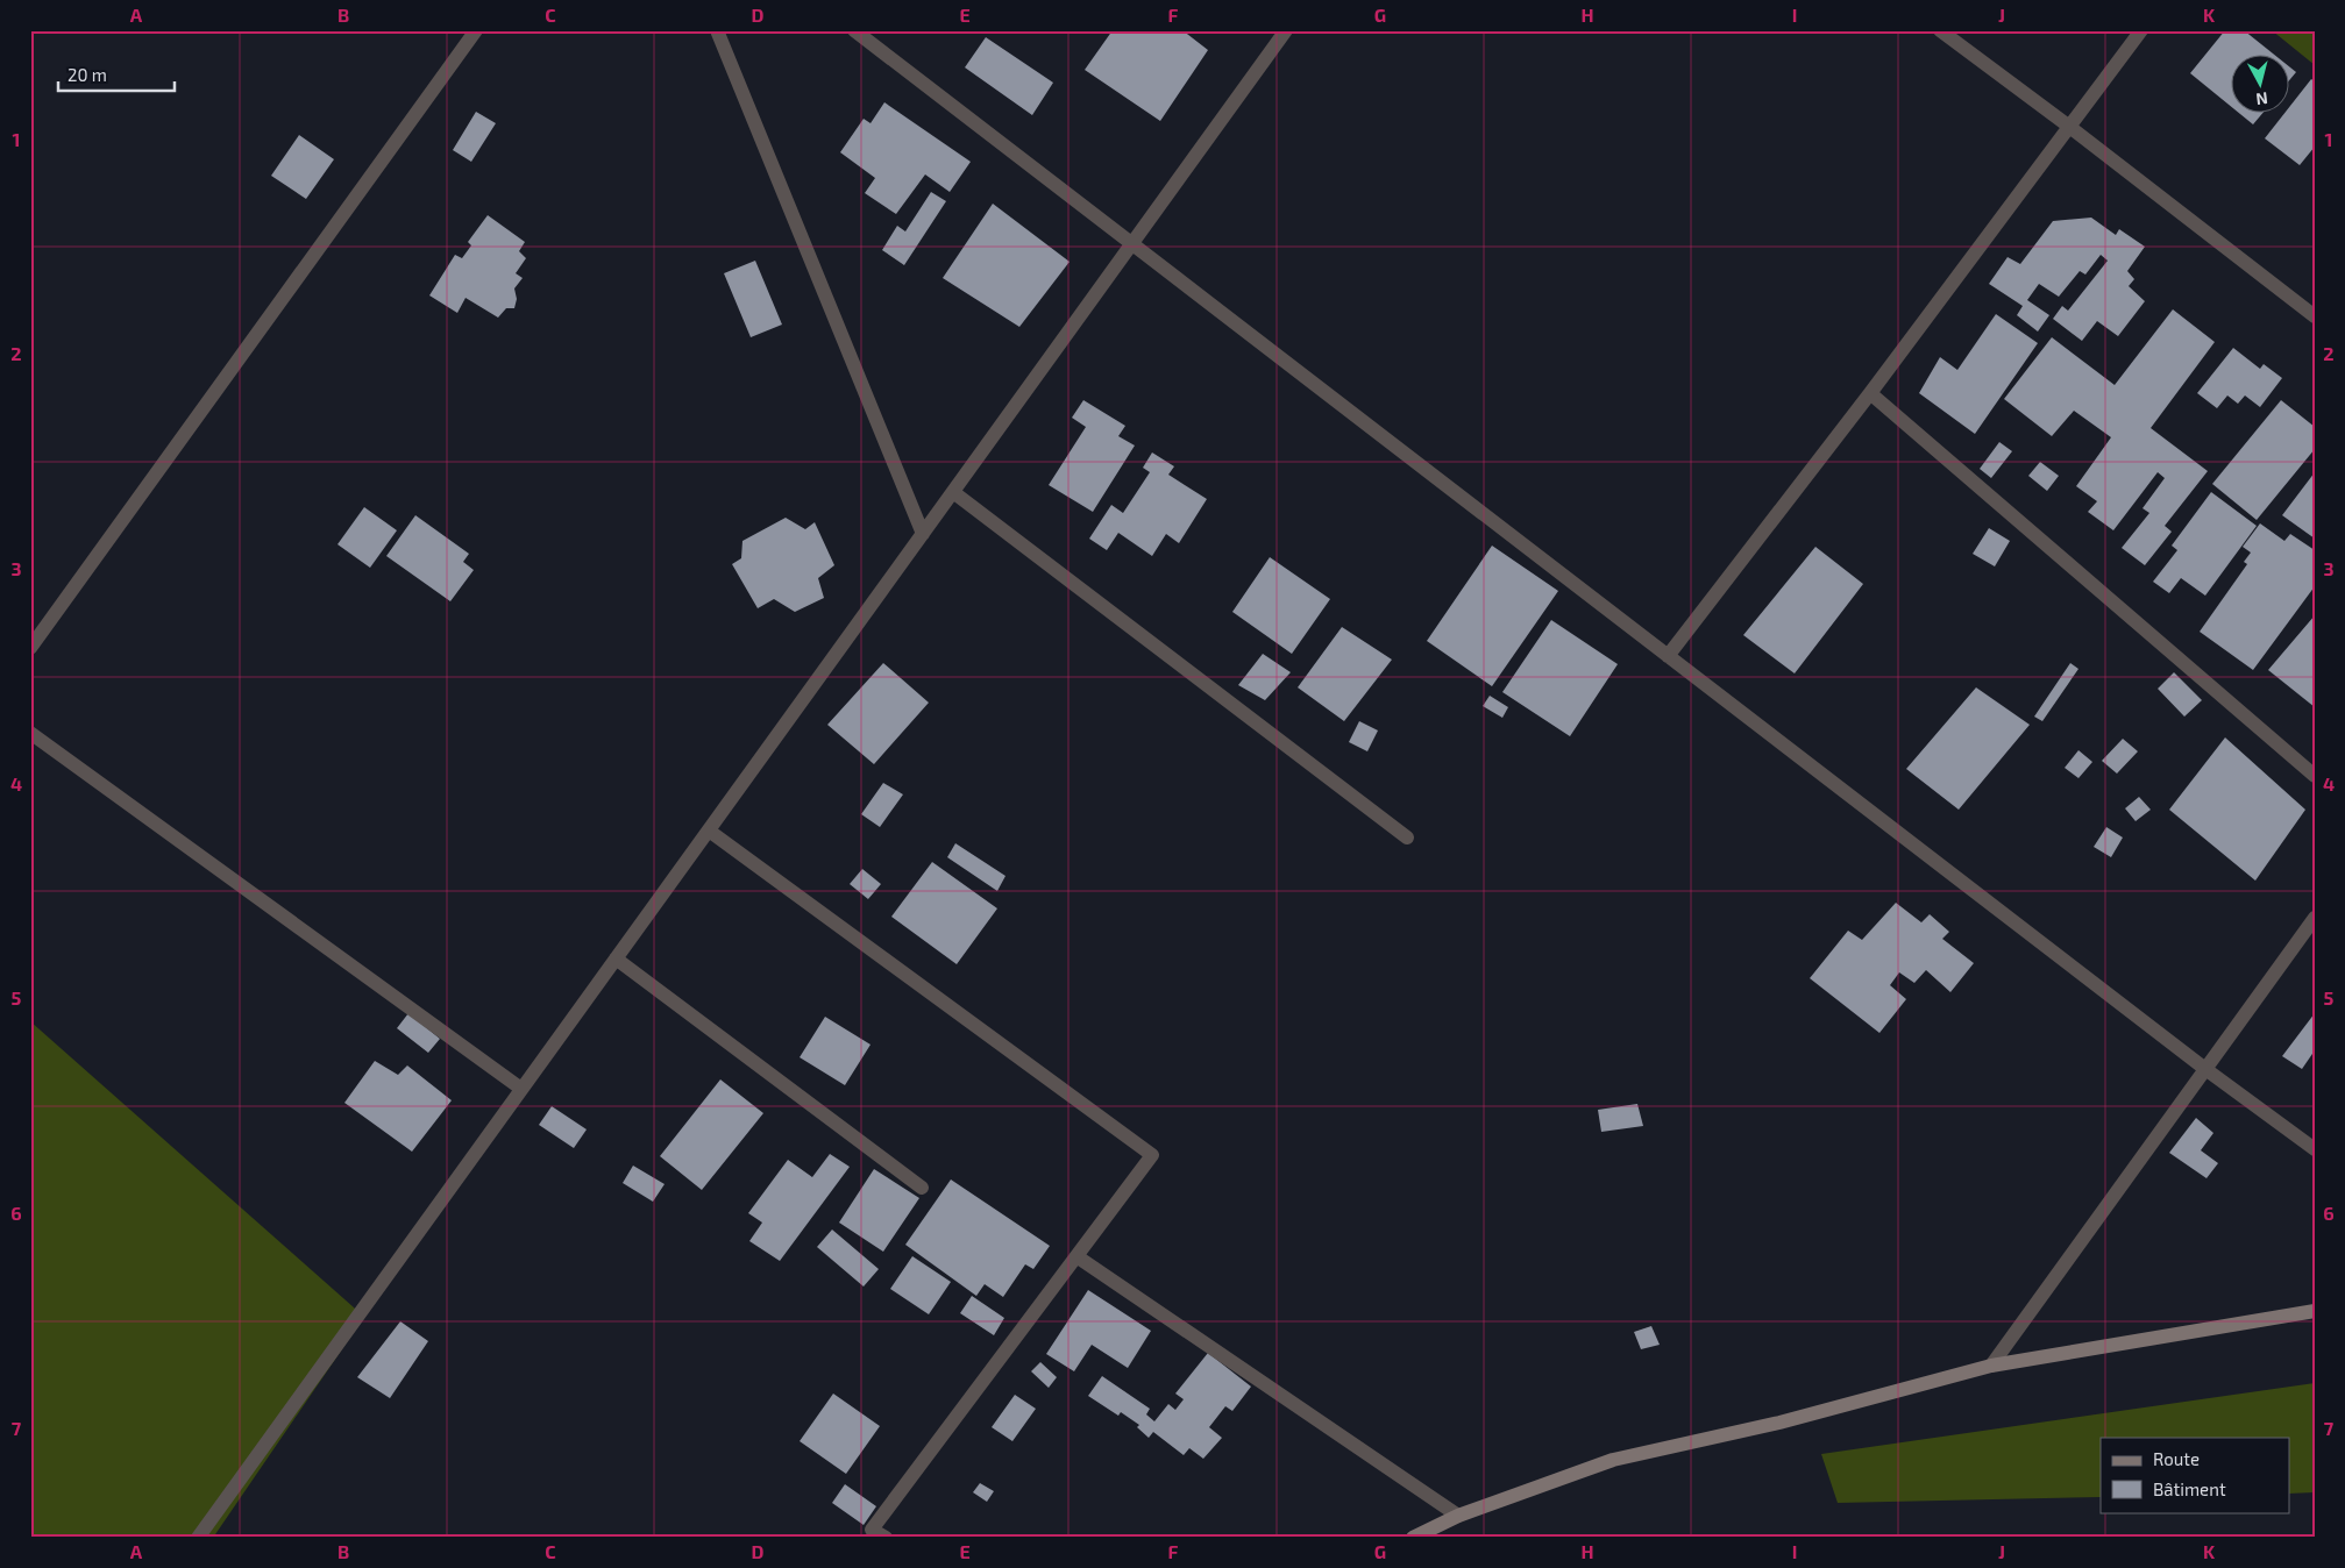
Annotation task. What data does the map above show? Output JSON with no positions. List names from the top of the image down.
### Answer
{
  "legend": ["Route", "Bâtiment"],
  "scale_bar": "20 m",
  "north": "bottom",
  "grid": {
    "columns": [
      "A",
      "B",
      "C",
      "D",
      "E",
      "F",
      "G",
      "H",
      "I",
      "J",
      "K"
    ],
    "rows": [
      "1",
      "2",
      "3",
      "4",
      "5",
      "6",
      "7"
    ]
  }
}
